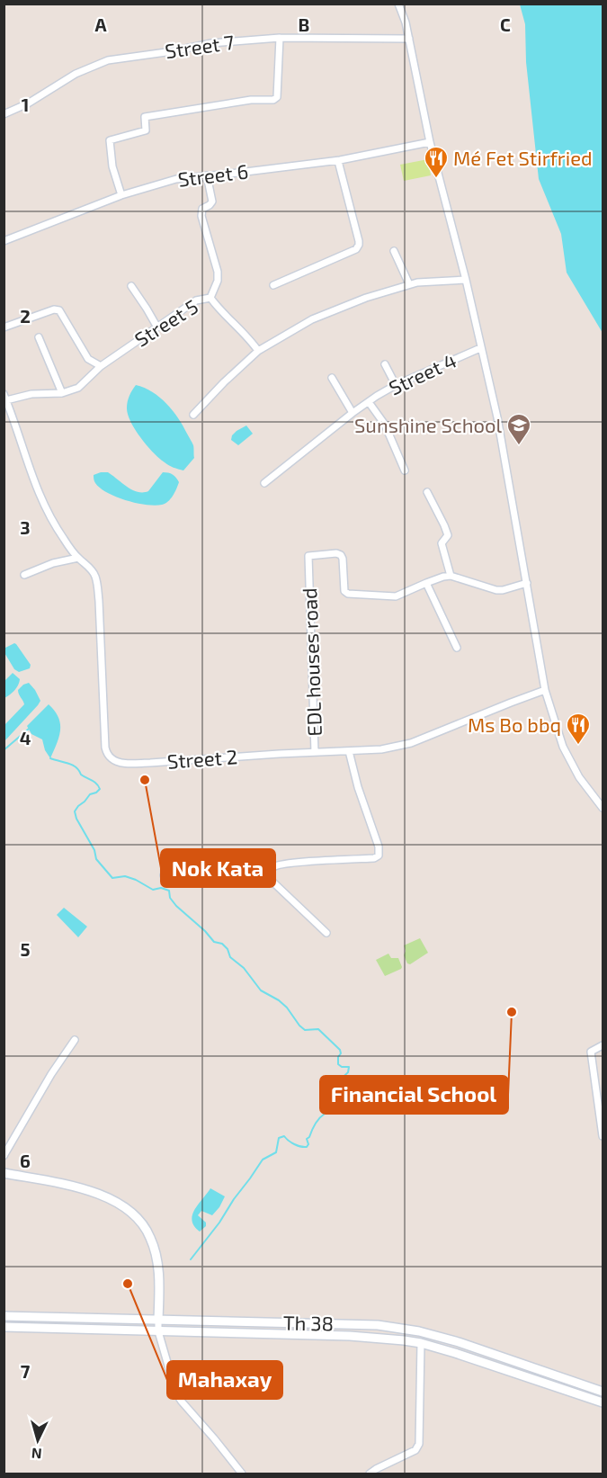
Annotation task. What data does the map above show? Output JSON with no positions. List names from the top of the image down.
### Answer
{
  "streets": {
    "street": [
      "Street 7",
      "Street 6",
      "Street 5",
      "Street 4",
      "EDL houses road",
      "Street 2",
      "Th 38"
    ]
  },
  "crossings": [
    ["Street 5", "Street 2"],
    ["EDL houses road", "Street 2"]
  ],
  "places": {
    "restaurant": ["Mé Fet Stirfried", "Ms Bo bbq"],
    "school or university": ["Sunshine School"],
    "other": ["Nok Kata", "Financial School", "Mahaxay"]
  },
  "north": "bottom",
  "grid": {
    "columns": ["A", "B", "C"],
    "rows": [
      "1",
      "2",
      "3",
      "4",
      "5",
      "6",
      "7"
    ]
  }
}
